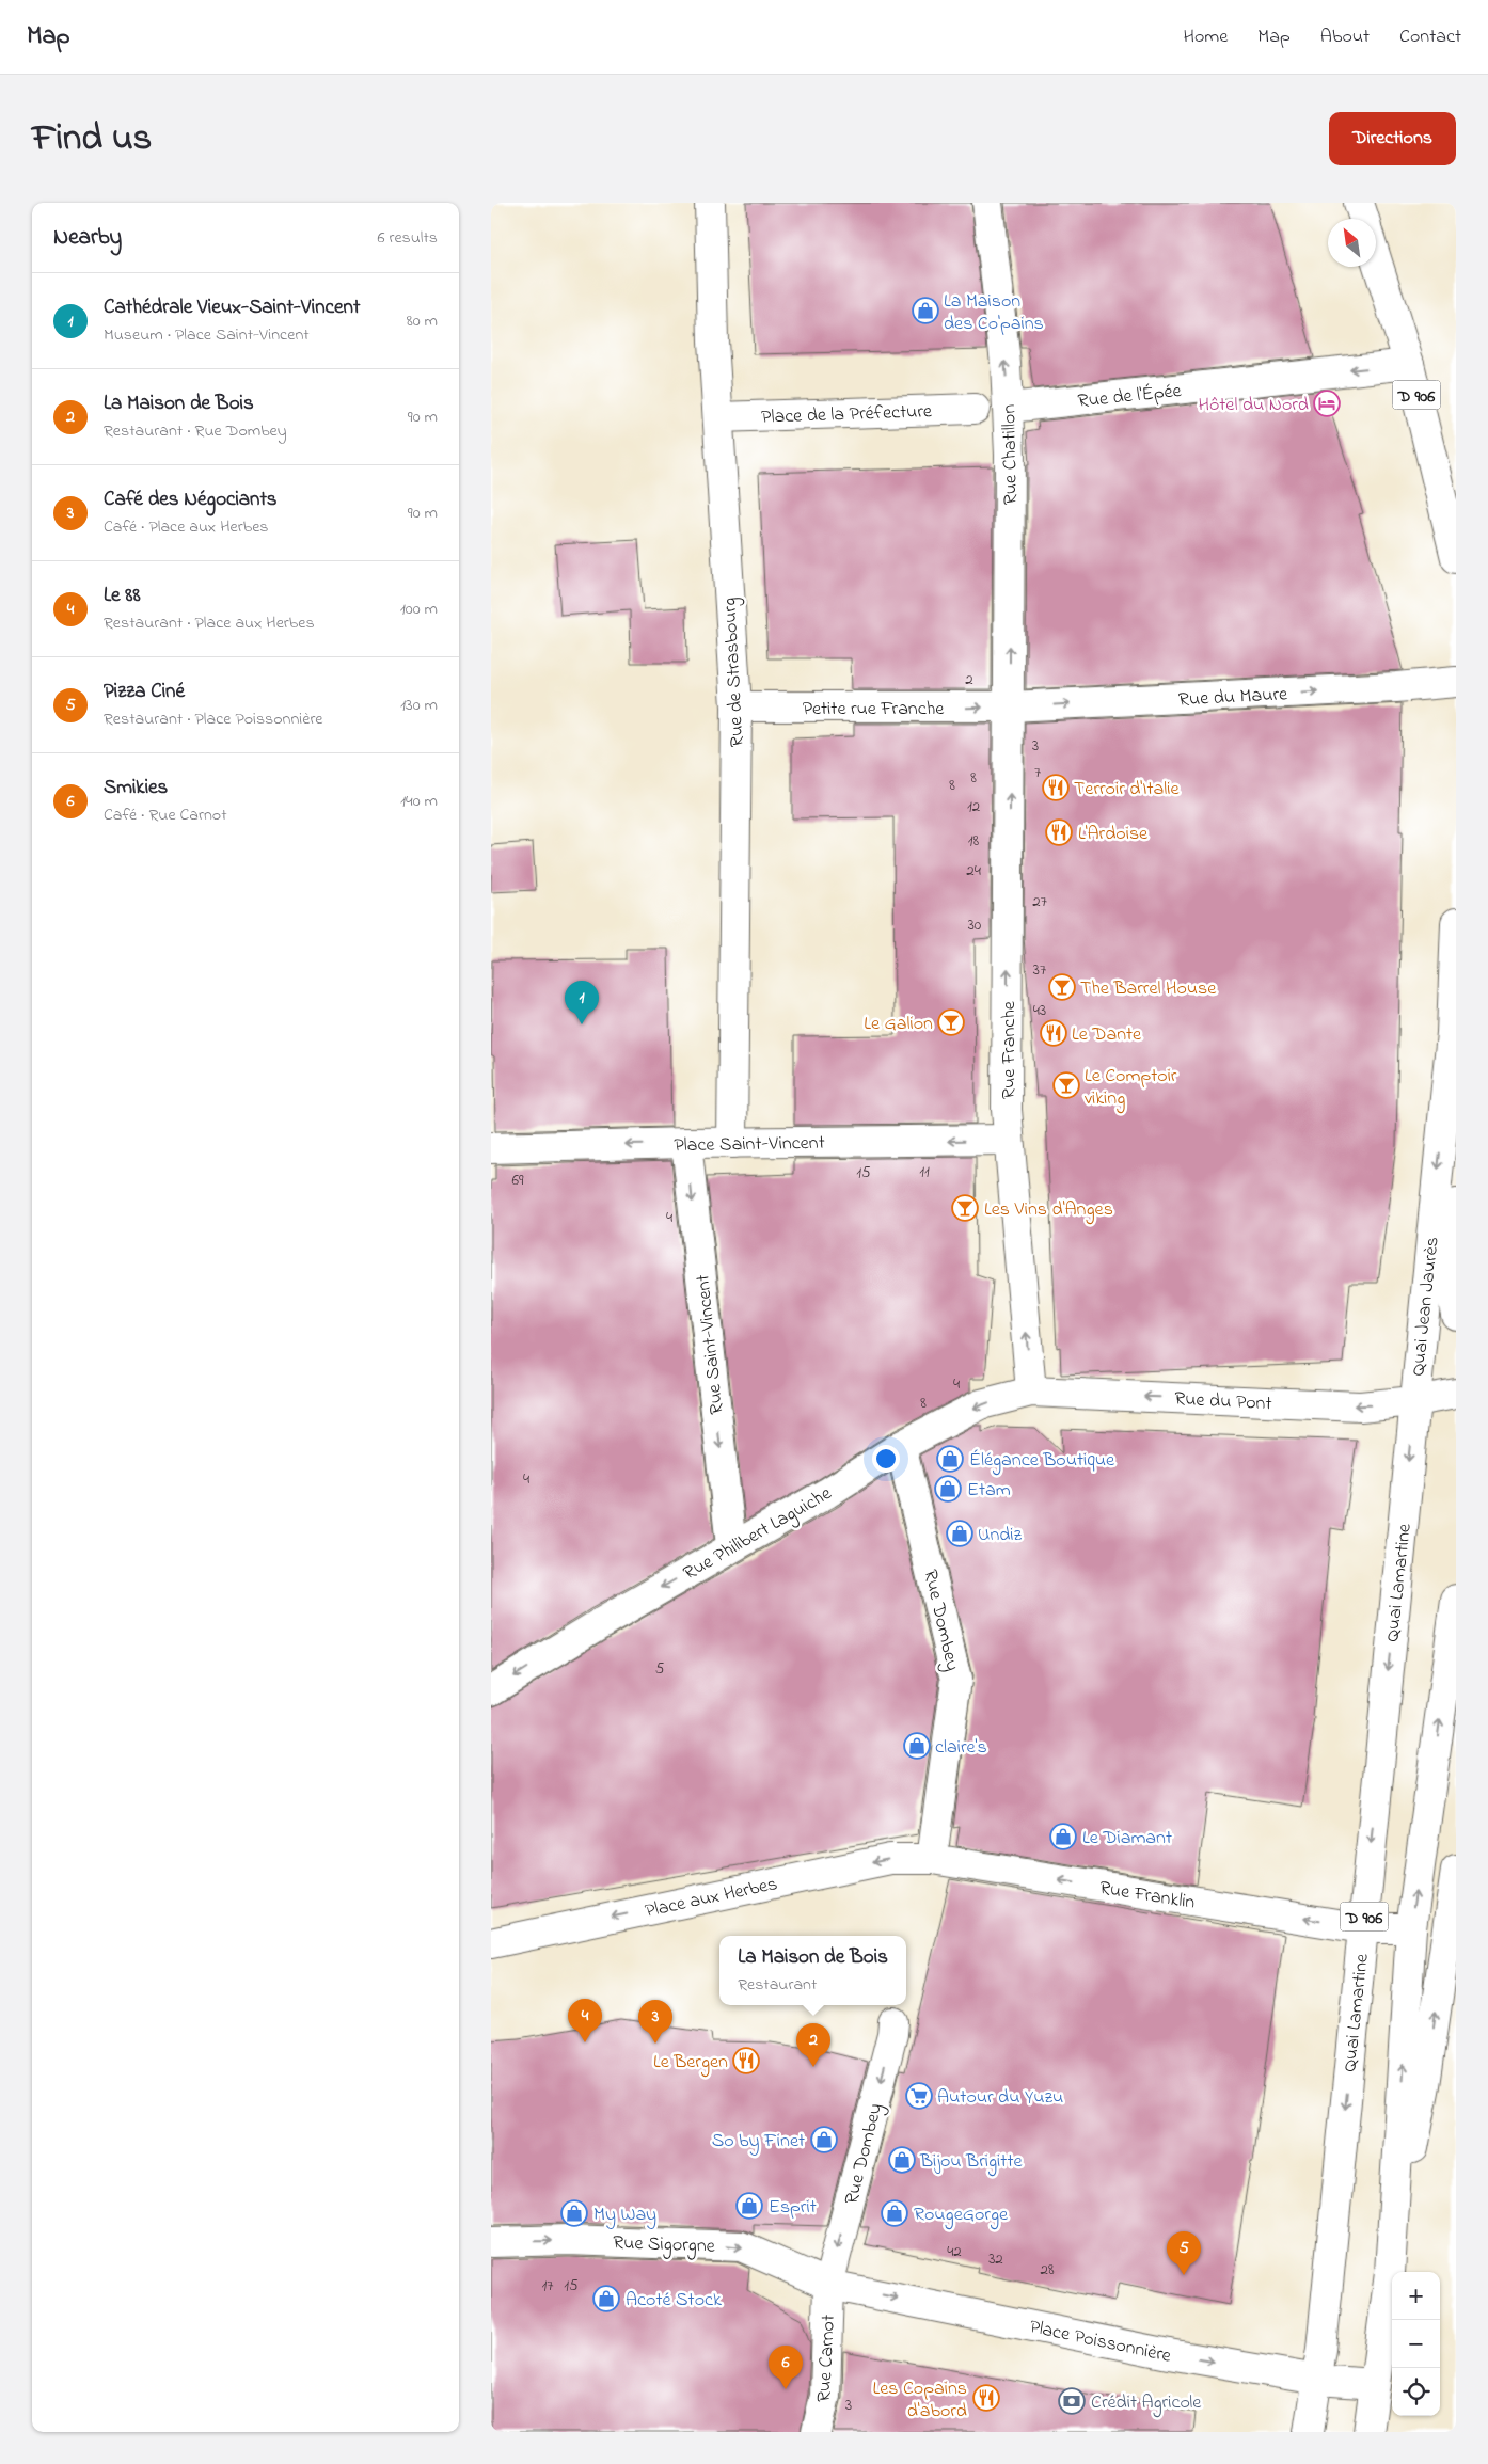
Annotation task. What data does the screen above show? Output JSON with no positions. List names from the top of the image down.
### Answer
{
  "streets": {
    "street": [
      "Rue de l'Épée",
      "D 906",
      "Place de la Préfecture",
      "Rue Chatillon",
      "Rue de Strasbourg",
      "Rue du Maure",
      "Petite rue Franche",
      "Rue Franche",
      "Place Saint-Vincent",
      "Quai Jean Jaurès",
      "Rue Saint-Vincent",
      "Rue du Pont",
      "Rue Philibert Laguiche",
      "Quai Lamartine",
      "Rue Dombey",
      "Rue Franklin",
      "Place aux Herbes",
      "Rue Sigorgne",
      "Place Poissonnière",
      "Rue Carnot"
    ]
  },
  "crossings": [
    ["Rue de l'Épée", "D 906"],
    ["Rue de l'Épée", "Rue Chatillon"],
    ["D 906", "Rue Franklin"],
    ["D 906", "Place Poissonnière"],
    ["Place de la Préfecture", "Rue de Strasbourg"],
    ["Rue Chatillon", "Rue du Maure"],
    ["Rue Chatillon", "Petite rue Franche"],
    ["Rue Chatillon", "Rue Franche"],
    ["Rue de Strasbourg", "Petite rue Franche"],
    ["Rue de Strasbourg", "Place Saint-Vincent"],
    ["Rue du Maure", "Petite rue Franche"],
    ["Rue du Maure", "Rue Franche"],
    ["Petite rue Franche", "Rue Franche"],
    ["Rue Franche", "Place Saint-Vincent"],
    ["Rue Franche", "Rue du Pont"],
    ["Rue Franche", "Rue Philibert Laguiche"],
    ["Place Saint-Vincent", "Rue Saint-Vincent"],
    ["Quai Jean Jaurès", "Rue du Pont"],
    ["Quai Jean Jaurès", "Quai Lamartine"],
    ["Rue Saint-Vincent", "Rue Philibert Laguiche"],
    ["Rue du Pont", "Rue Philibert Laguiche"],
    ["Rue du Pont", "Quai Lamartine"],
    ["Rue Philibert Laguiche", "Rue Dombey"],
    ["Quai Lamartine", "Rue Franklin"],
    ["Quai Lamartine", "Place Poissonnière"],
    ["Rue Dombey", "Rue Franklin"],
    ["Rue Dombey", "Place aux Herbes"],
    ["Rue Dombey", "Rue Sigorgne"],
    ["Rue Dombey", "Place Poissonnière"],
    ["Rue Dombey", "Rue Carnot"],
    ["Rue Franklin", "Place aux Herbes"],
    ["Rue Sigorgne", "Place Poissonnière"],
    ["Rue Sigorgne", "Rue Carnot"],
    ["Place Poissonnière", "Rue Carnot"]
  ],
  "one_way": [
    "Rue de l'Épée",
    "Rue Chatillon",
    "Rue du Maure",
    "Petite rue Franche",
    "Rue Franche",
    "Place Saint-Vincent",
    "Quai Jean Jaurès",
    "Rue Saint-Vincent",
    "Rue du Pont",
    "Rue Philibert Laguiche",
    "Rue Dombey",
    "Rue Franklin",
    "Place aux Herbes",
    "Rue Sigorgne",
    "Place Poissonnière"
  ],
  "places": {
    "shop": [
      "La Maison des Co'pains",
      "Élégance Boutique",
      "Etam",
      "Undiz",
      "claire's",
      "Le Diamant",
      "So by Finet",
      "Bijou Brigitte",
      "Esprit",
      "My Way",
      "RougeGorge",
      "Acoté Stock"
    ],
    "hotel": ["Hôtel du Nord"],
    "restaurant": [
      "Terroir d'Italie",
      "L'Ardoise",
      "Le Dante",
      "Le Bergen",
      "Les Copains d'abord"
    ],
    "bar": [
      "The Barrel House",
      "Le Galion",
      "Le Comptoir viking",
      "Les Vins d'Anges"
    ],
    "supermarket": ["Autour du Yuzu"],
    "bank": ["Crédit Agricole"]
  },
  "house_numbers": [
    "2",
    "3",
    "7",
    "8",
    "8",
    "12",
    "18",
    "24",
    "27",
    "30",
    "37",
    "43",
    "11",
    "15",
    "69",
    "4",
    "4",
    "8",
    "4",
    "5",
    "42",
    "32",
    "28",
    "17",
    "15",
    "3"
  ],
  "north": "top left",
  "page": {
    "header": "Map",
    "nav": [
      "Home",
      "Map",
      "About",
      "Contact"
    ],
    "title": "Find us",
    "buttons": "Directions",
    "heading": ["Nearby", "6 results"],
    "list": [
      {
        "mark": "1",
        "name": "Cathédrale Vieux-Saint-Vincent",
        "note": "Museum · Place Saint-Vincent",
        "value": "80 m"
      },
      {
        "mark": "2",
        "name": "La Maison de Bois",
        "note": "Restaurant · Rue Dombey",
        "value": "90 m"
      },
      {
        "mark": "3",
        "name": "Café des Négociants",
        "note": "Café · Place aux Herbes",
        "value": "90 m"
      },
      {
        "mark": "4",
        "name": "Le 88",
        "note": "Restaurant · Place aux Herbes",
        "value": "100 m"
      },
      {
        "mark": "5",
        "name": "Pizza Ciné",
        "note": "Restaurant · Place Poissonnière",
        "value": "130 m"
      },
      {
        "mark": "6",
        "name": "Smikies",
        "note": "Café · Rue Carnot",
        "value": "140 m"
      }
    ],
    "pins": [
      "1",
      "4",
      "3",
      "2",
      "5",
      "6"
    ],
    "popup": ["La Maison de Bois", "Restaurant"],
    "map_buttons": ["+", "−"]
  }
}
